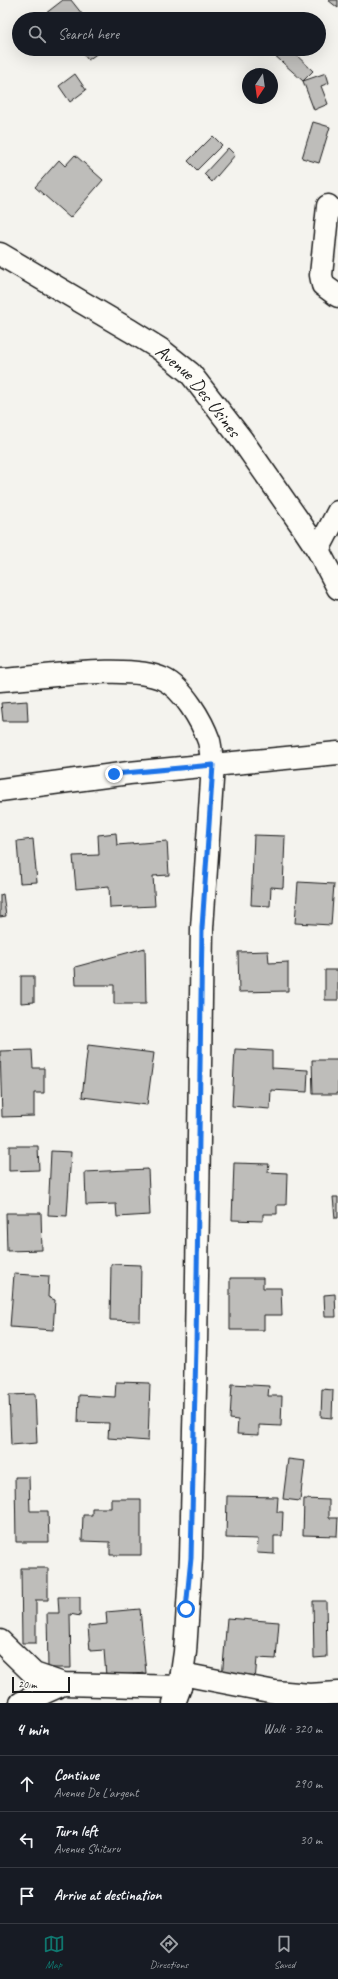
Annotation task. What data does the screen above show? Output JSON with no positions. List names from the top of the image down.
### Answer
{
  "streets": {
    "street": ["Avenue Des Usines"]
  },
  "scale_bar": "20 m",
  "north": "bottom",
  "page": {
    "search": "Search here",
    "scale": "20 m",
    "heading": ["4 min", "Walk · 320 m"],
    "list": [
      ["Continue", "Avenue De L'argent", "290 m"],
      ["Turn left", "Avenue Shituru", "30 m"],
      "Arrive at destination"
    ],
    "nav": ["Map", "Directions", "Saved"]
  }
}
